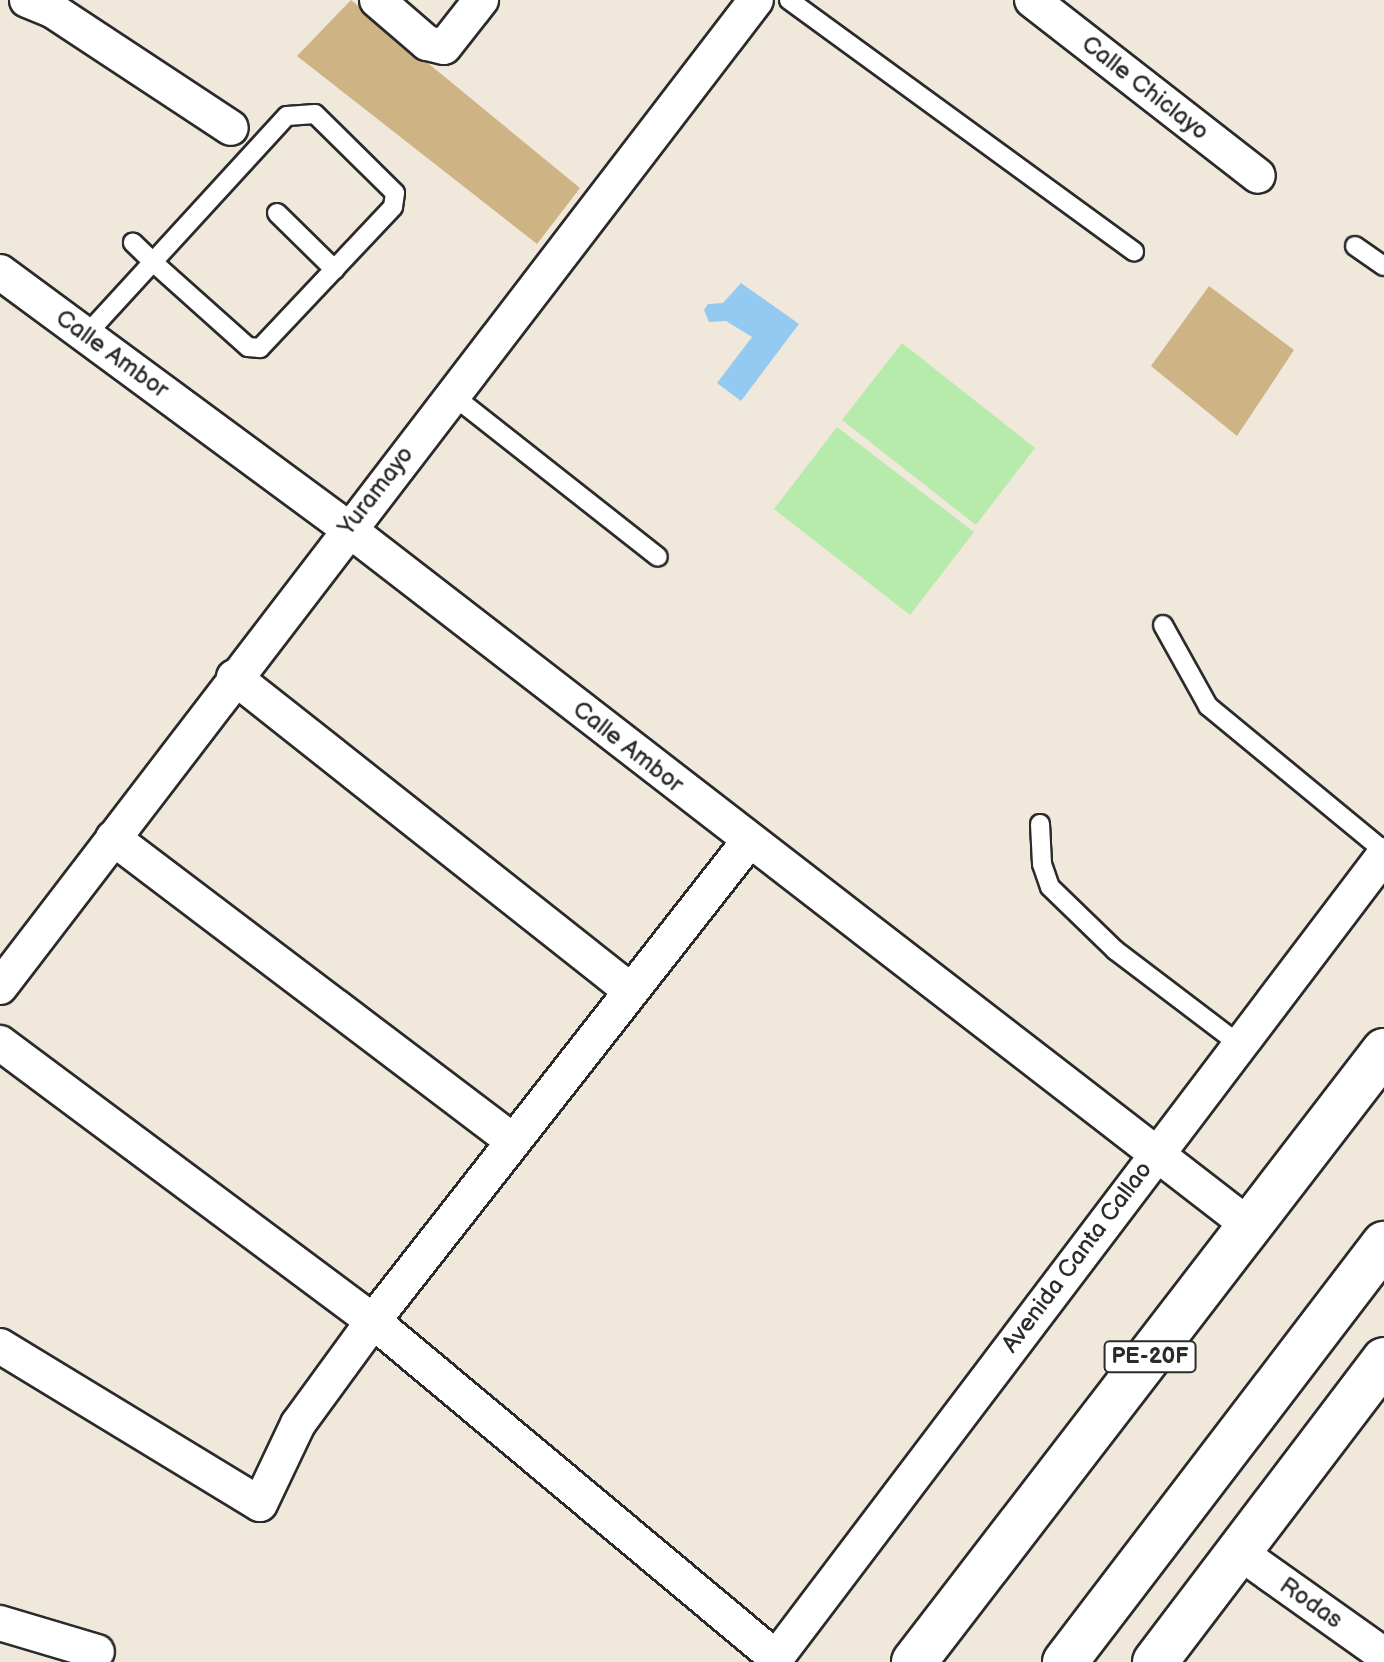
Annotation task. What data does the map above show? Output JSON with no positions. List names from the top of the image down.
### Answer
{
  "streets": {
    "main road": ["PE-20F"],
    "street": [
      "Calle Chiclayo",
      "Calle Ambor",
      "Yuramayo",
      "Avenida Canta Callao",
      "Rodas"
    ]
  },
  "crossings": [
    ["Calle Ambor", "Yuramayo"],
    ["Calle Ambor", "Avenida Canta Callao"],
    ["Calle Ambor", "PE-20F"]
  ]
}
